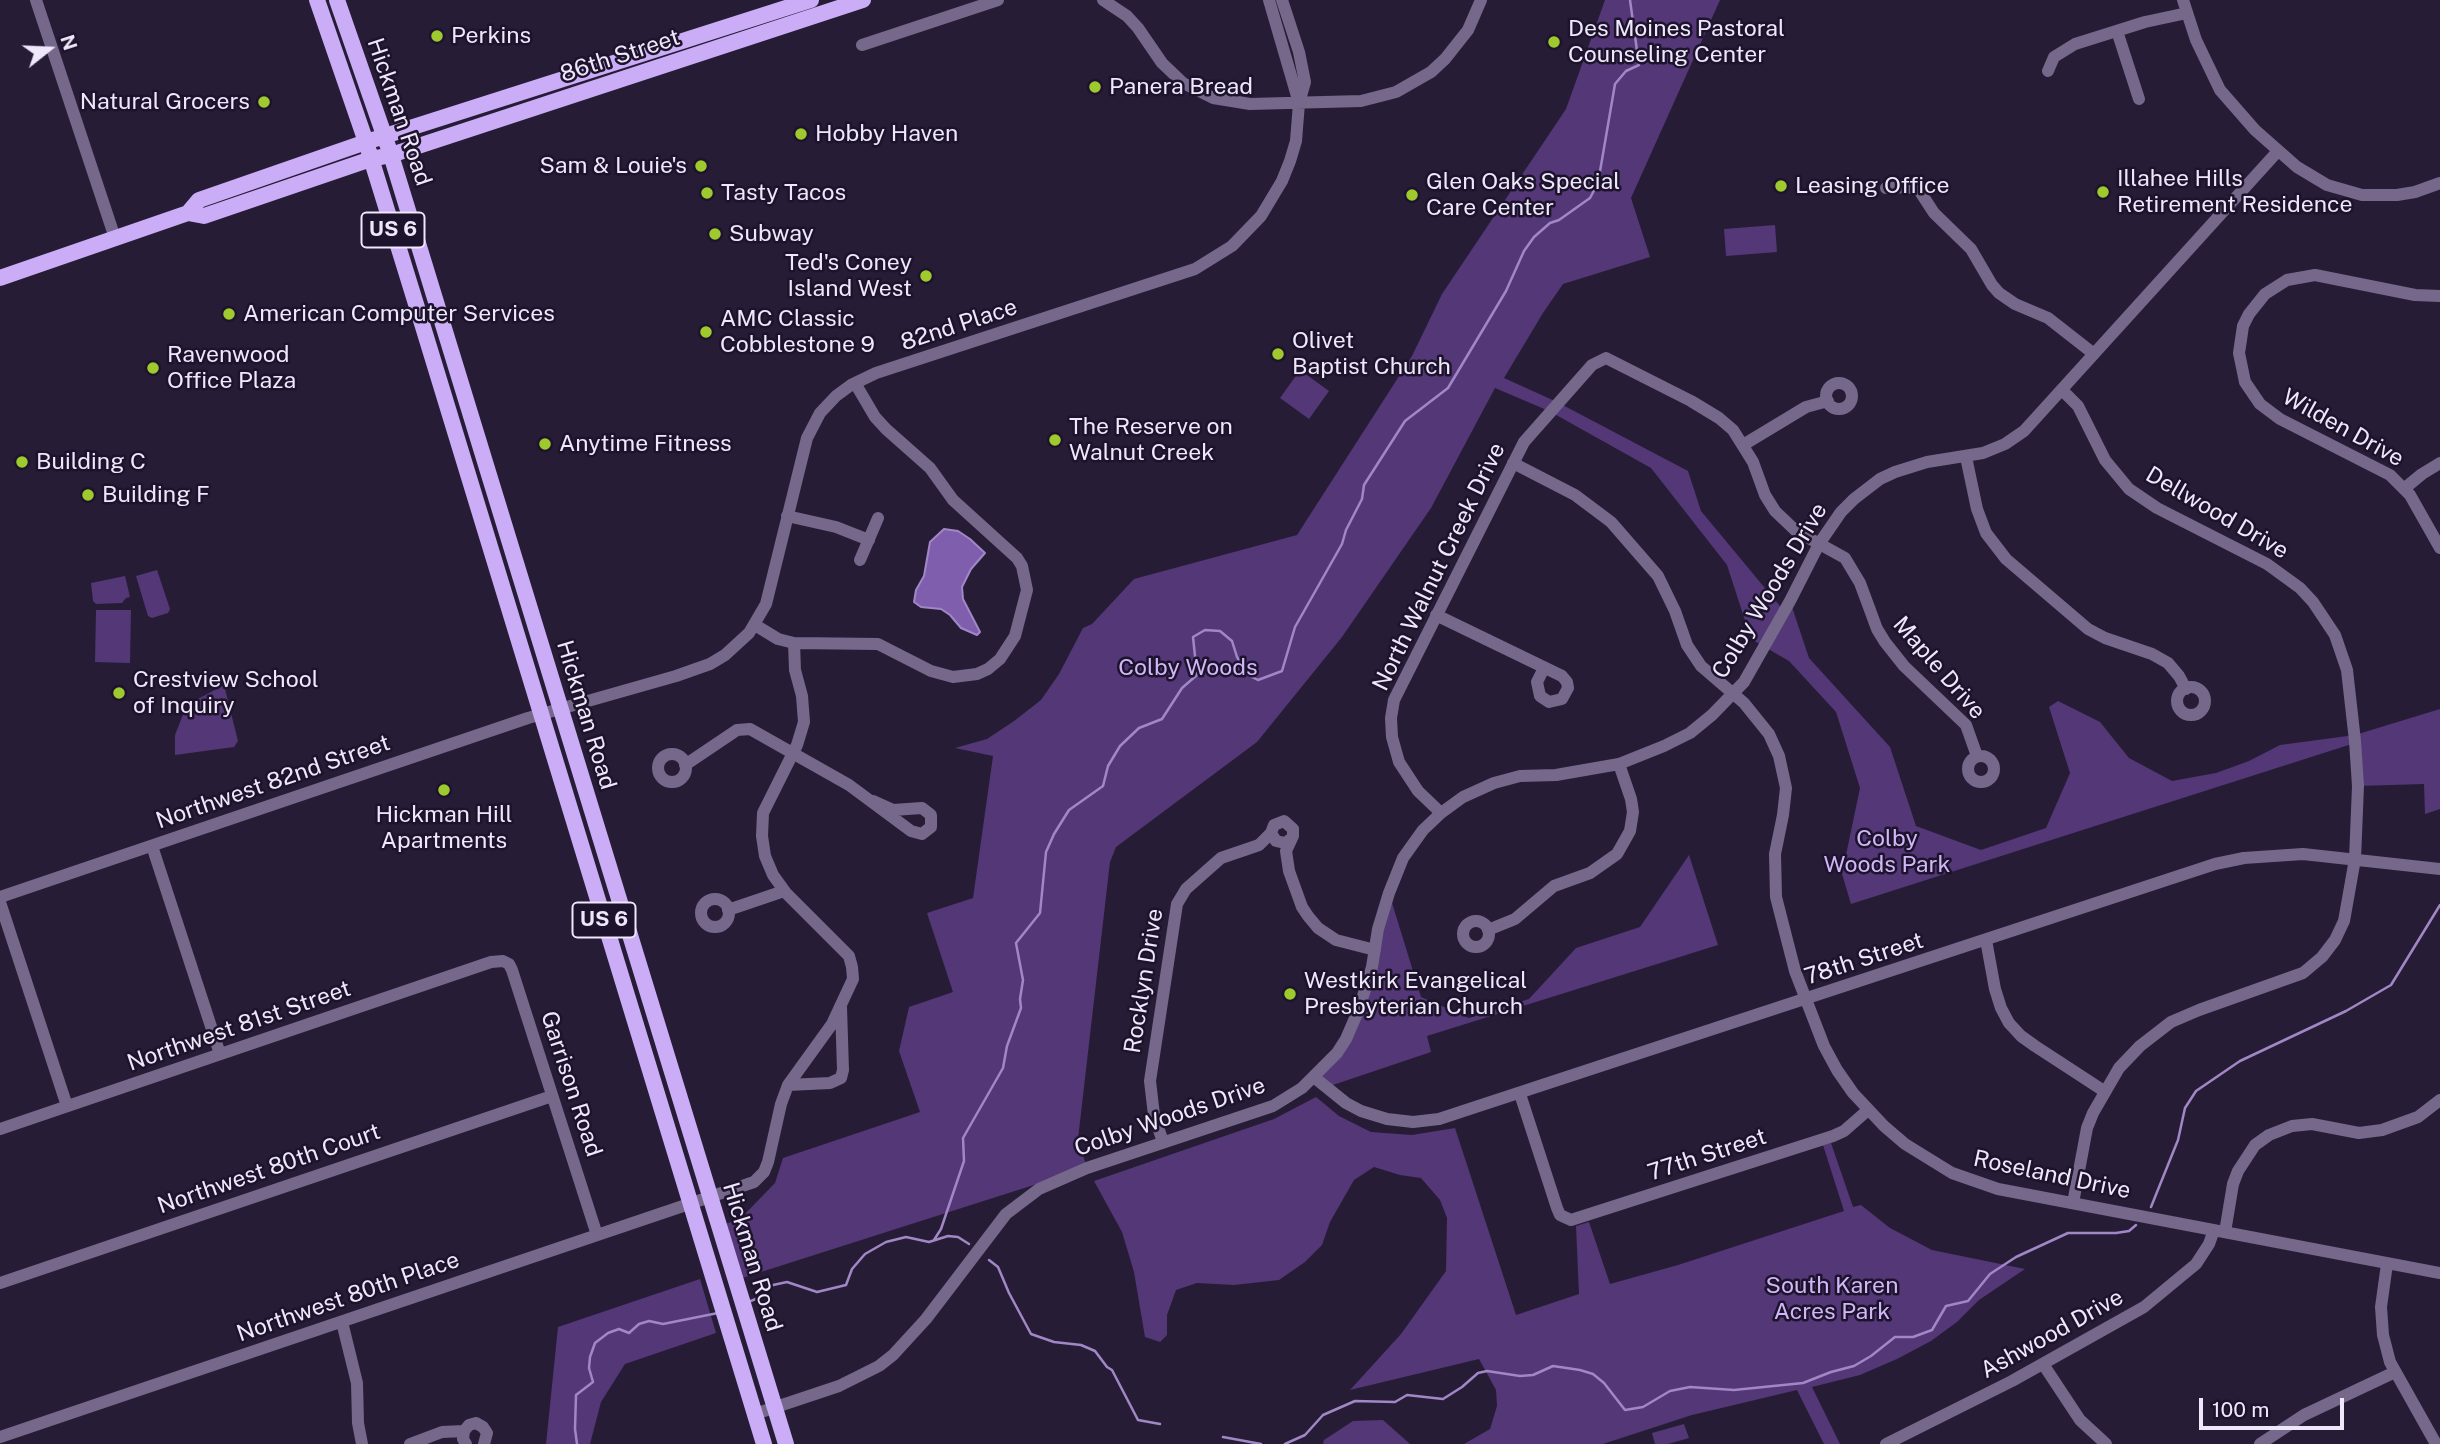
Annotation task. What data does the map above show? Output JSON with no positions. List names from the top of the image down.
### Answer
{
  "streets": {
    "main road": ["86th Street", "Hickman Road", "US 6"],
    "street": [
      "82nd Place",
      "Wilden Drive",
      "Dellwood Drive",
      "North Walnut Creek Drive",
      "Colby Woods Drive",
      "Maple Drive",
      "Northwest 82nd Street",
      "78th Street",
      "Rocklyn Drive",
      "Northwest 81st Street",
      "Garrison Road",
      "77th Street",
      "Northwest 80th Court",
      "Roseland Drive",
      "Northwest 80th Place",
      "Ashwood Drive"
    ]
  },
  "crossings": [
    ["86th Street", "Hickman Road"],
    ["Hickman Road", "82nd Place"],
    ["Hickman Road", "Colby Woods Drive"],
    ["Hickman Road", "Northwest 82nd Street"],
    ["Hickman Road", "Northwest 80th Place"],
    ["82nd Place", "Northwest 82nd Street"],
    ["Dellwood Drive", "Colby Woods Drive"],
    ["Dellwood Drive", "78th Street"],
    ["Dellwood Drive", "Roseland Drive"],
    ["North Walnut Creek Drive", "Colby Woods Drive"],
    ["North Walnut Creek Drive", "Maple Drive"],
    ["North Walnut Creek Drive", "Roseland Drive"],
    ["Colby Woods Drive", "Maple Drive"],
    ["Colby Woods Drive", "78th Street"],
    ["Colby Woods Drive", "Rocklyn Drive"],
    ["Colby Woods Drive", "Roseland Drive"],
    ["78th Street", "77th Street"],
    ["78th Street", "Roseland Drive"],
    ["Northwest 81st Street", "Garrison Road"],
    ["Garrison Road", "Northwest 80th Court"],
    ["Garrison Road", "Northwest 80th Place"],
    ["77th Street", "Roseland Drive"],
    ["Roseland Drive", "Ashwood Drive"]
  ],
  "parks": ["Colby Woods", "Colby Woods Park", "South Karen Acres Park"],
  "places": [
    "Perkins",
    "Des Moines Pastoral Counseling Center",
    "Panera Bread",
    "Natural Grocers",
    "Hobby Haven",
    "Sam & Louie's",
    "Leasing Office",
    "Illahee Hills Retirement Residence",
    "Tasty Tacos",
    "Glen Oaks Special Care Center",
    "Subway",
    "Ted's Coney Island West",
    "American Computer Services",
    "AMC Classic Cobblestone 9",
    "Olivet Baptist Church",
    "Ravenwood Office Plaza",
    "The Reserve on Walnut Creek",
    "Anytime Fitness",
    "Building C",
    "Building F",
    "Crestview School of Inquiry",
    "Hickman Hill Apartments",
    "Westkirk Evangelical Presbyterian Church"
  ],
  "scale_bar": "100 m",
  "north": "right"
}
